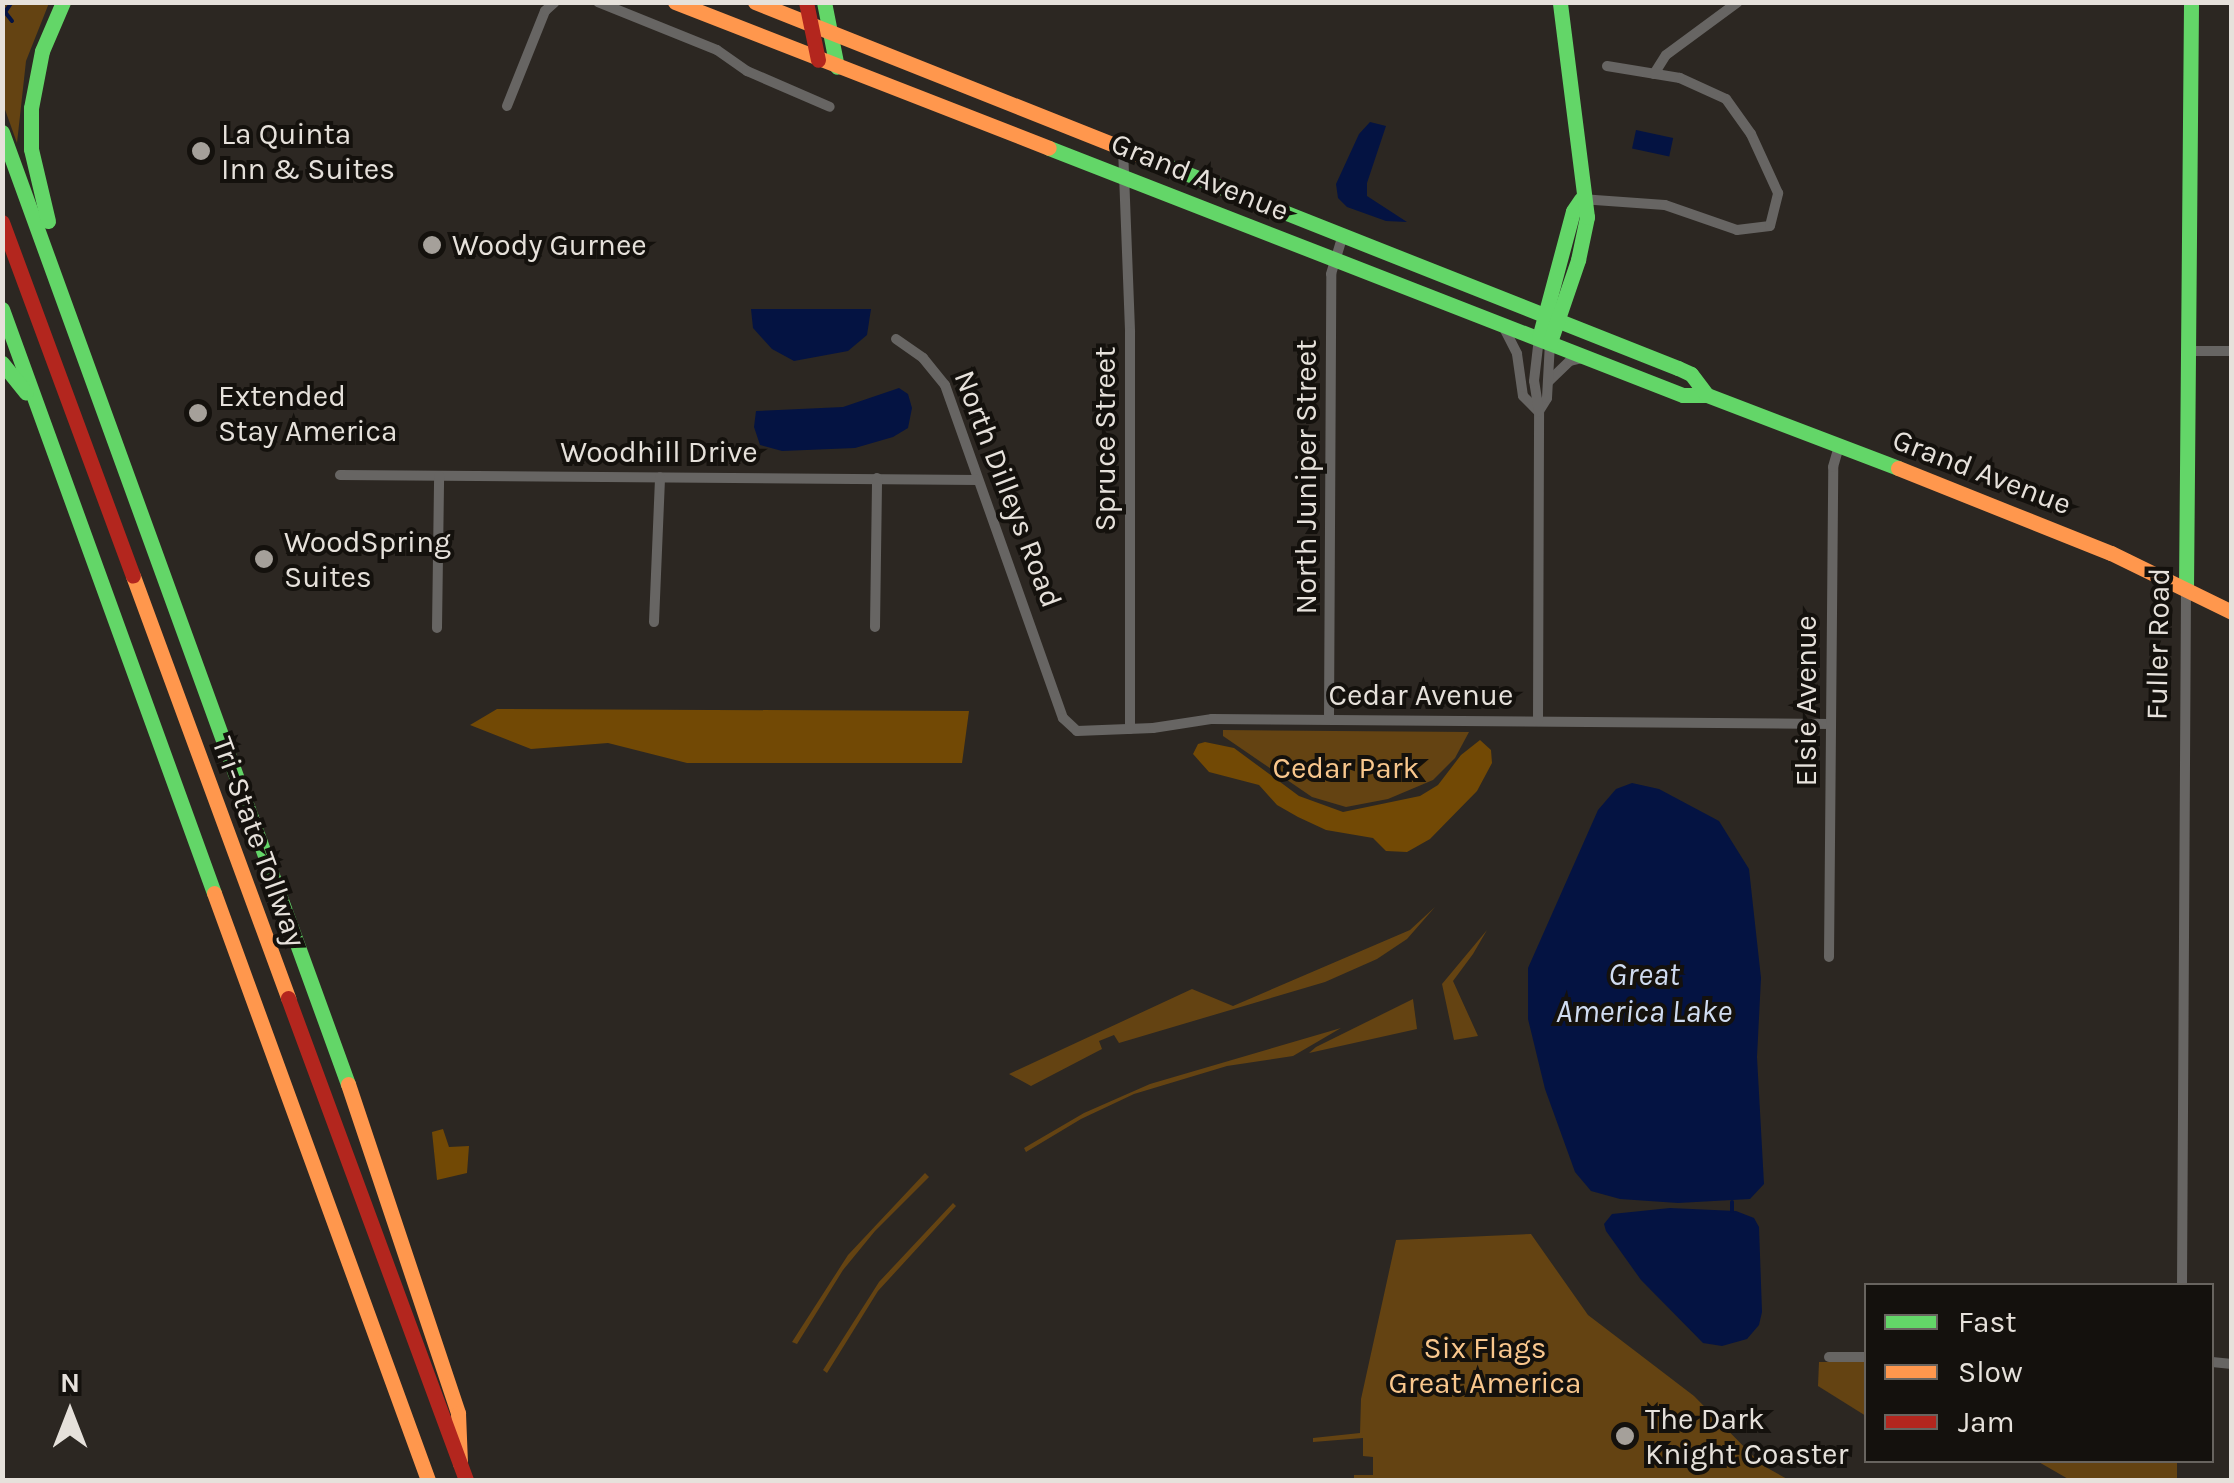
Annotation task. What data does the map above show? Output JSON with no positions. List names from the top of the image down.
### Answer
{
  "streets": {
    "main road": ["Grand Avenue", "Fuller Road", "Tri-State Tollway"],
    "street": [
      "Spruce Street",
      "Woodhill Drive",
      "North Juniper Street",
      "North Dilleys Road",
      "Cedar Avenue",
      "Elsie Avenue"
    ]
  },
  "crossings": [
    ["Grand Avenue", "Spruce Street"],
    ["Grand Avenue", "North Juniper Street"],
    ["Grand Avenue", "Fuller Road"],
    ["Grand Avenue", "Elsie Avenue"],
    ["Spruce Street", "Cedar Avenue"],
    ["Woodhill Drive", "North Dilleys Road"],
    ["North Juniper Street", "Cedar Avenue"],
    ["North Dilleys Road", "Cedar Avenue"],
    ["Cedar Avenue", "Elsie Avenue"]
  ],
  "water": ["Great America Lake"],
  "parks": ["Cedar Park", "Six Flags Great America"],
  "places": [
    "La Quinta Inn & Suites",
    "Woody Gurnee",
    "Extended Stay America",
    "WoodSpring Suites",
    "The Dark Knight Coaster"
  ],
  "legend": ["Fast", "Slow", "Jam"],
  "north": "top"
}
